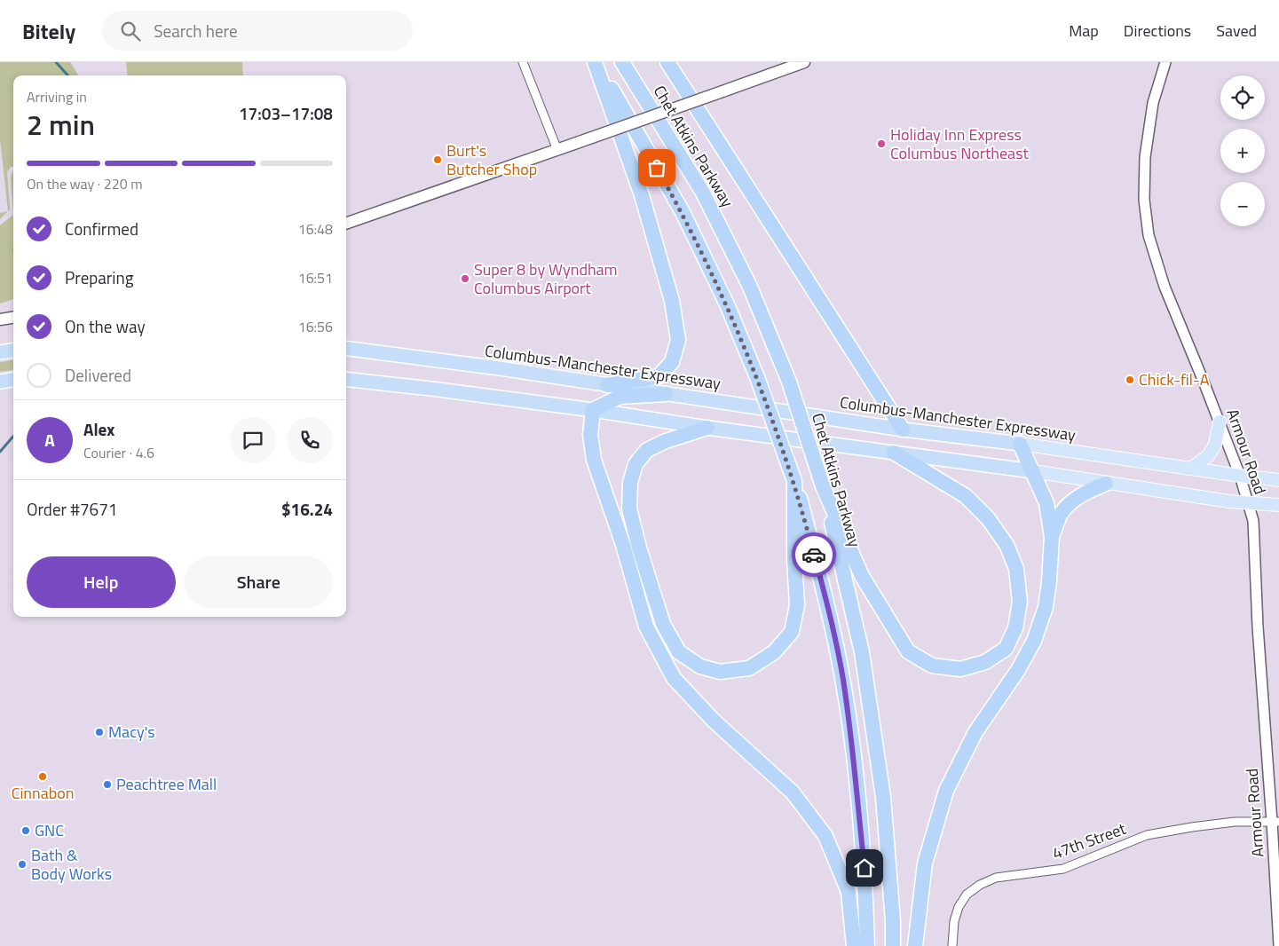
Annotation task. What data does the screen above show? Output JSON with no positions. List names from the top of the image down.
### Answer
{
  "streets": {
    "highway": ["Chet Atkins Parkway", "Columbus-Manchester Expressway"],
    "street": ["Armour Road", "47th Street"]
  },
  "crossings": [
    ["Columbus-Manchester Expressway", "Armour Road"],
    ["Armour Road", "47th Street"]
  ],
  "places": [
    "Holiday Inn Express Columbus Northeast",
    "Burt's Butcher Shop",
    "Super 8 by Wyndham Columbus Airport",
    "Chick-fil-A",
    "Macy's",
    "Cinnabon",
    "Peachtree Mall",
    "GNC",
    "Bath & Body Works"
  ],
  "page": {
    "header": "Bitely",
    "search": "Search here",
    "nav": ["Map", "Directions", "Saved"],
    "map_buttons": ["+", "−"],
    "heading": ["2 min", "Arriving in", "17:03–17:08"],
    "panel": [
      "Alex",
      "Courier · 4.6",
      "Order #7671",
      "$16.24"
    ],
    "bar": "On the way · 220 m",
    "list": [
      ["Confirmed", "16:48"],
      ["Preparing", "16:51"],
      ["On the way", "16:56"],
      "Delivered"
    ],
    "round": "A",
    "buttons": ["Help", "Share"]
  }
}
